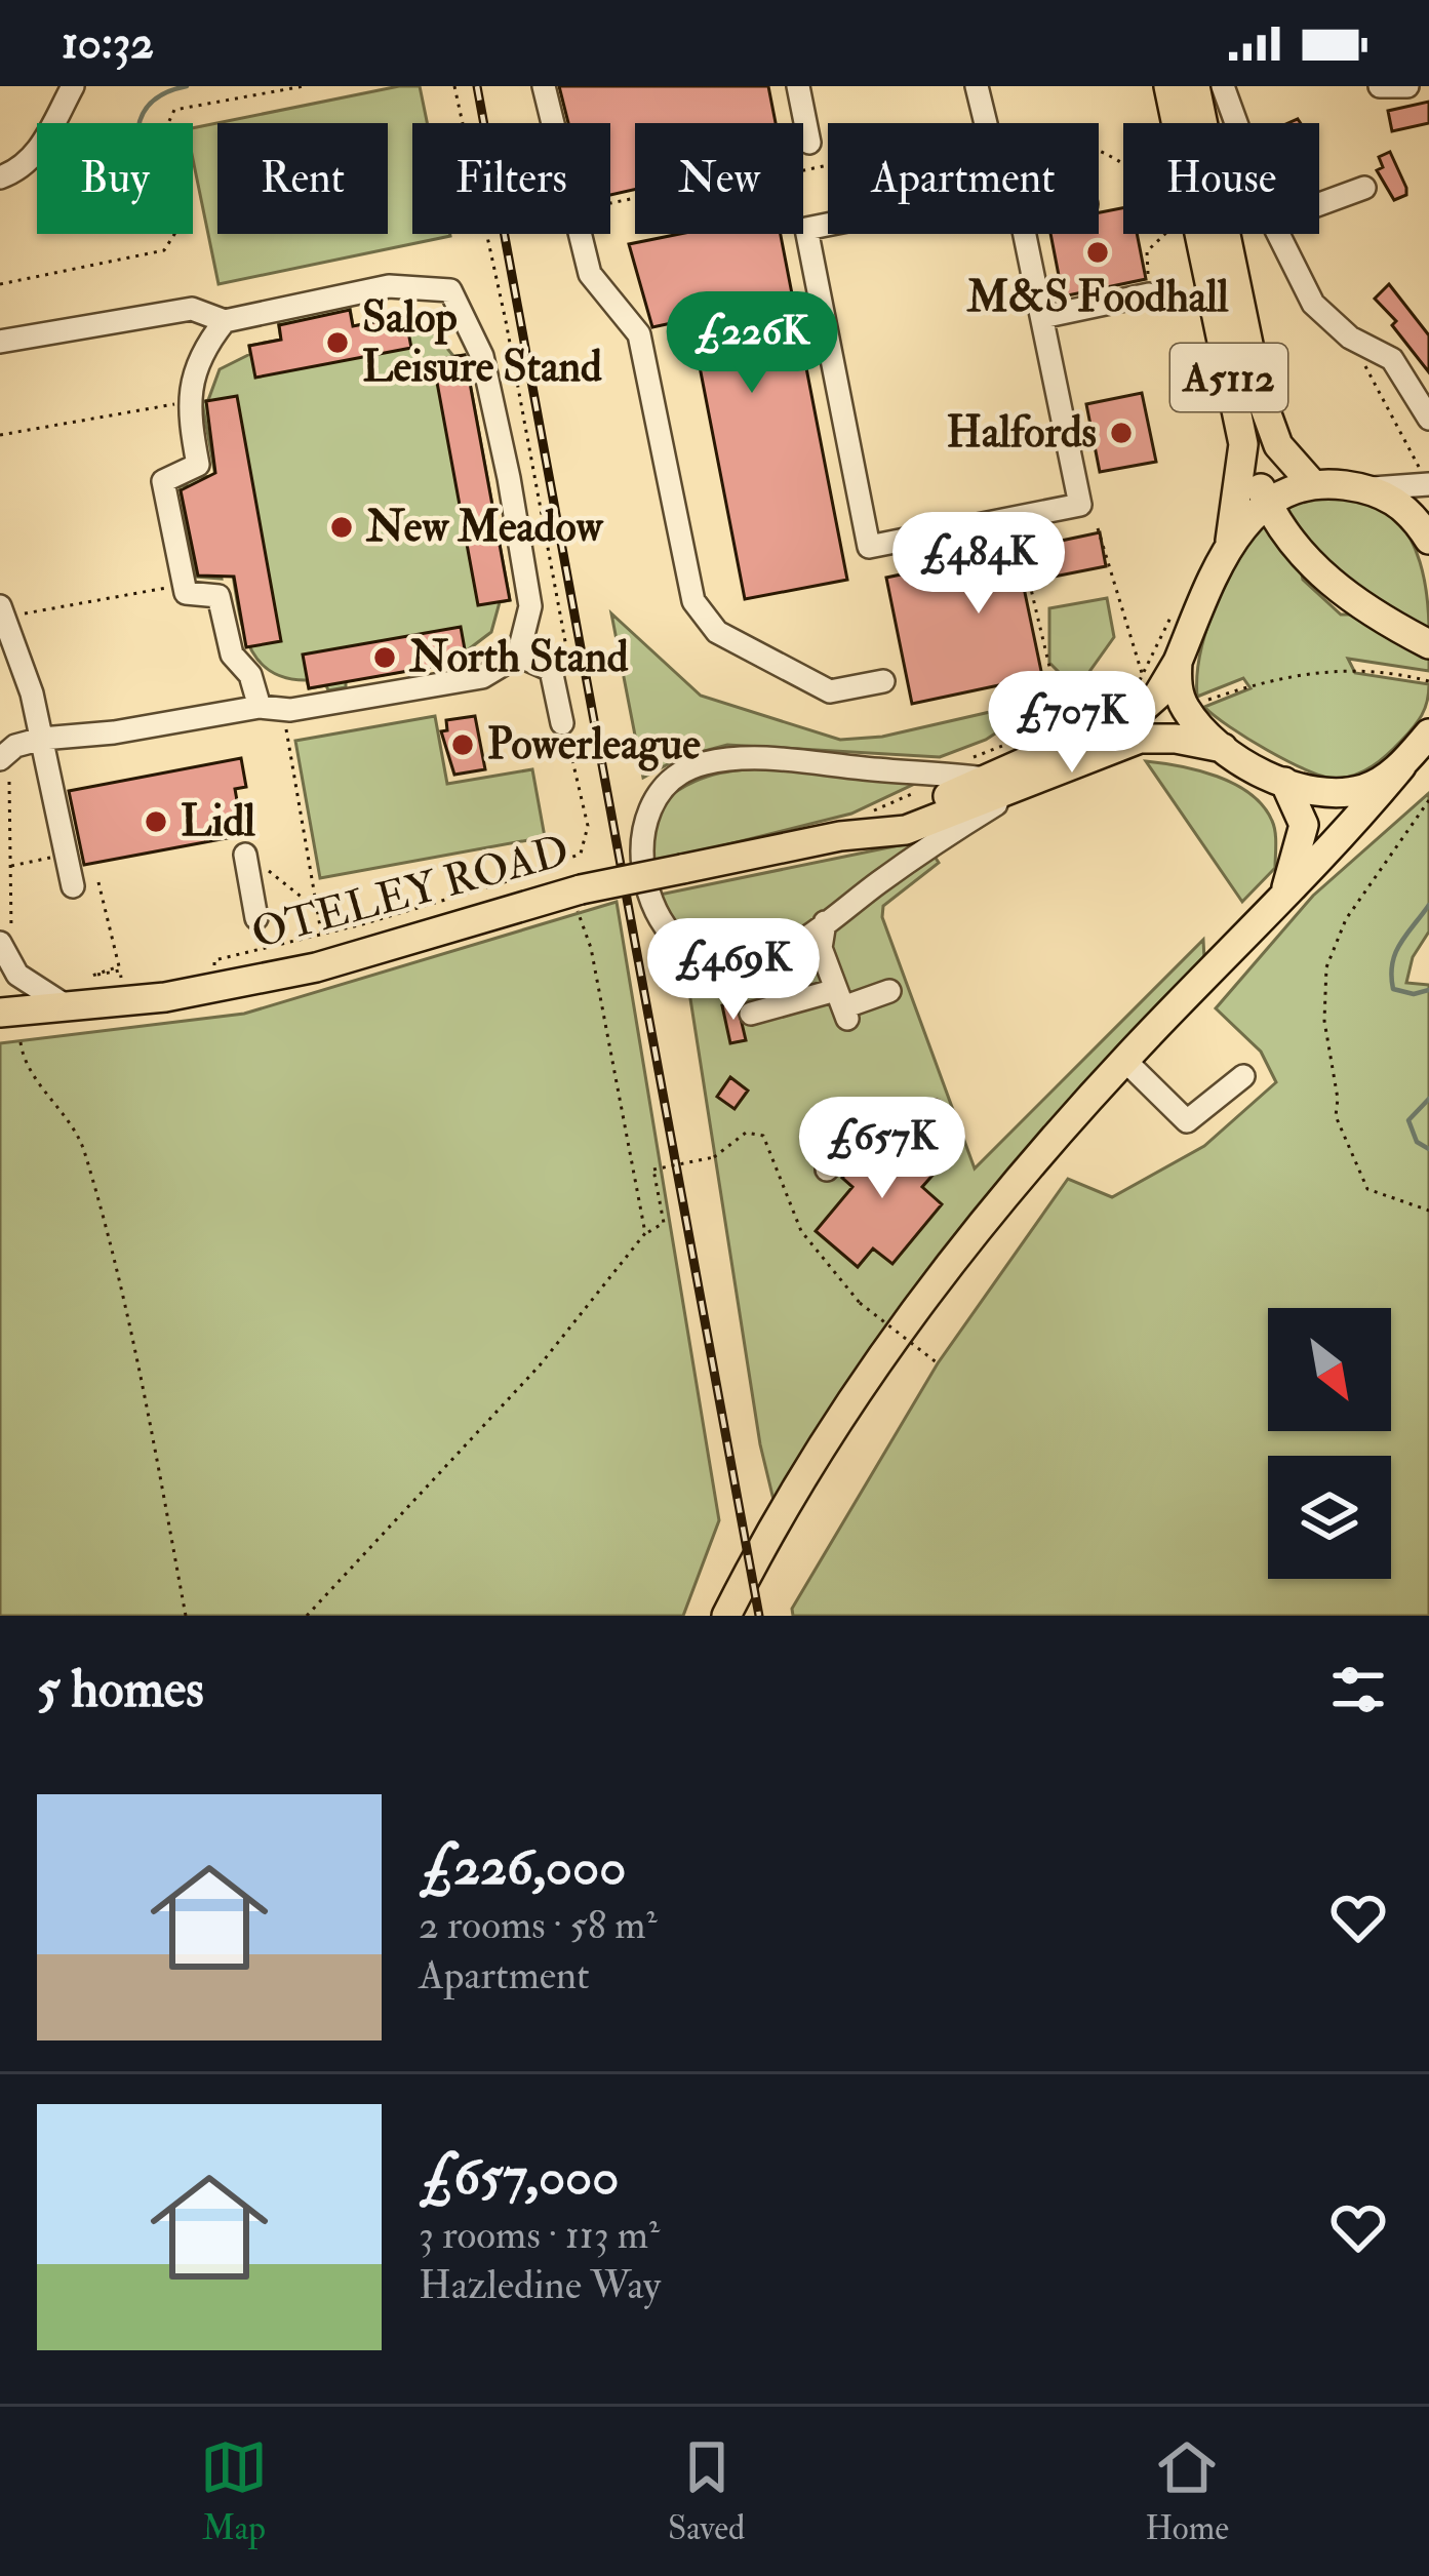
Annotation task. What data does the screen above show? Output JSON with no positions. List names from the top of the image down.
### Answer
{
  "streets": {
    "main road": ["A5112", "OTELEY ROAD"]
  },
  "crossings": [
    ["A5112", "OTELEY ROAD"]
  ],
  "places": [
    "M&S Foodhall",
    "Salop Leisure Stand",
    "Halfords",
    "New Meadow",
    "North Stand",
    "Powerleague",
    "Lidl"
  ],
  "north": "bottom right",
  "page": {
    "status": "10:32",
    "chip": [
      "Buy",
      "Rent",
      "Filters",
      "New",
      "Apartment",
      "House"
    ],
    "price": [
      "£226K",
      "£484K",
      "£707K",
      "£469K",
      "£657K"
    ],
    "heading": "5 homes",
    "list": [
      {
        "name": "£226,000",
        "note": "2 rooms · 58 m² · Apartment"
      },
      {
        "name": "£657,000",
        "note": "3 rooms · 113 m² · Hazledine Way"
      }
    ],
    "tabs": ["Map", "Saved", "Home"]
  }
}
